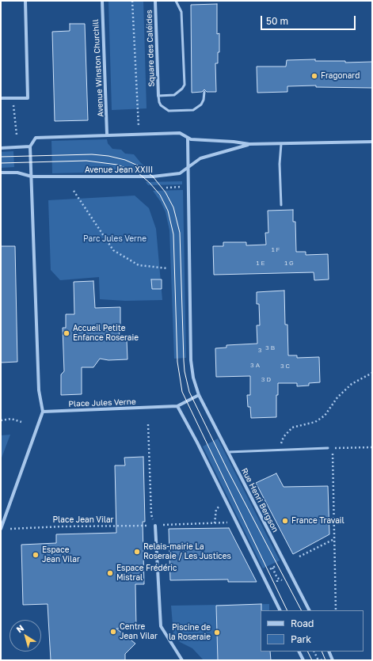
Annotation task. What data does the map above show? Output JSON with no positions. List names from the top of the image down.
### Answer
{
  "streets": {
    "street": [
      "Square des Caléides",
      "Avenue Winston Churchill",
      "Avenue Jean XXIII",
      "Place Jules Verne",
      "Rue Henri Bergson"
    ],
    "path": ["Place Jean Vilar"]
  },
  "crossings": [
    ["Avenue Winston Churchill", "Avenue Jean XXIII"],
    ["Place Jules Verne", "Rue Henri Bergson"]
  ],
  "parks": ["Parc Jules Verne"],
  "places": [
    "Fragonard",
    "Accueil Petite Enfance Roseraie",
    "France Travail",
    "Relais-mairie La Roseraie / Les Justices",
    "Espace Jean Vilar",
    "Espace Frédéric Mistral",
    "Centre Jean Vilar",
    "Piscine de la Roseraie"
  ],
  "house_numbers": [
    "1 F",
    "1 E",
    "1 G",
    "3 B",
    "3",
    "3 A",
    "3 C",
    "3 D"
  ],
  "legend": ["Road", "Park"],
  "scale_bar": "50 m",
  "north": "top left"
}
